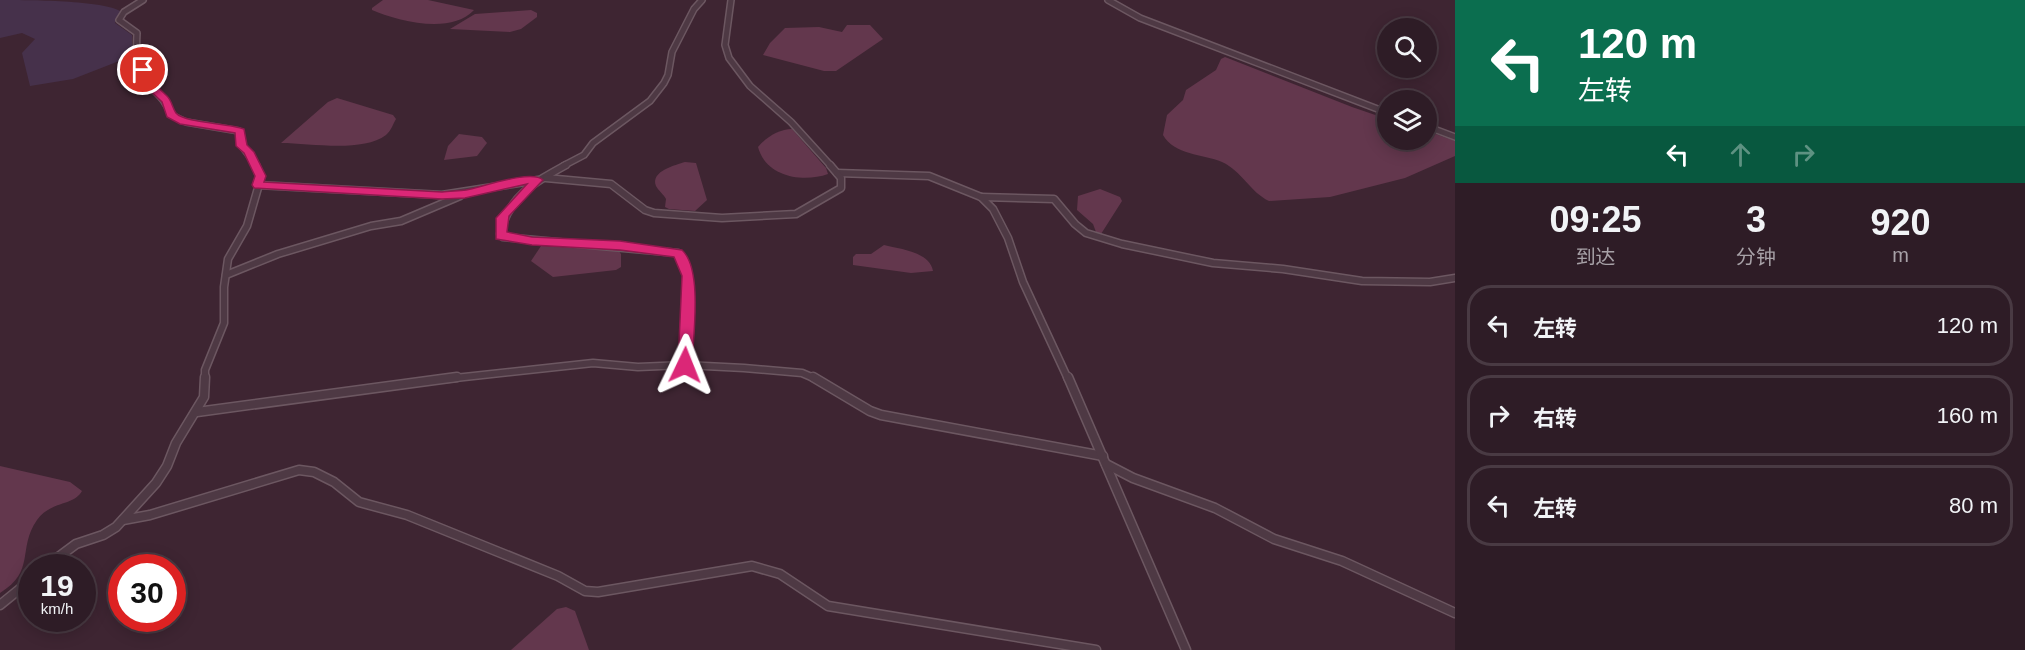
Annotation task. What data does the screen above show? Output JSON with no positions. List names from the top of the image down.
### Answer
{
  "page": {
    "turn": ["120 m", "左转"],
    "eta": [
      "09:25",
      "到达",
      "3",
      "分钟",
      "920",
      "m"
    ],
    "list": [
      {
        "name": "左转",
        "value": "120 m"
      },
      {
        "name": "右转",
        "value": "160 m"
      },
      {
        "name": "左转",
        "value": "80 m"
      }
    ],
    "speed": "19 km/h",
    "limit": "30"
  }
}
